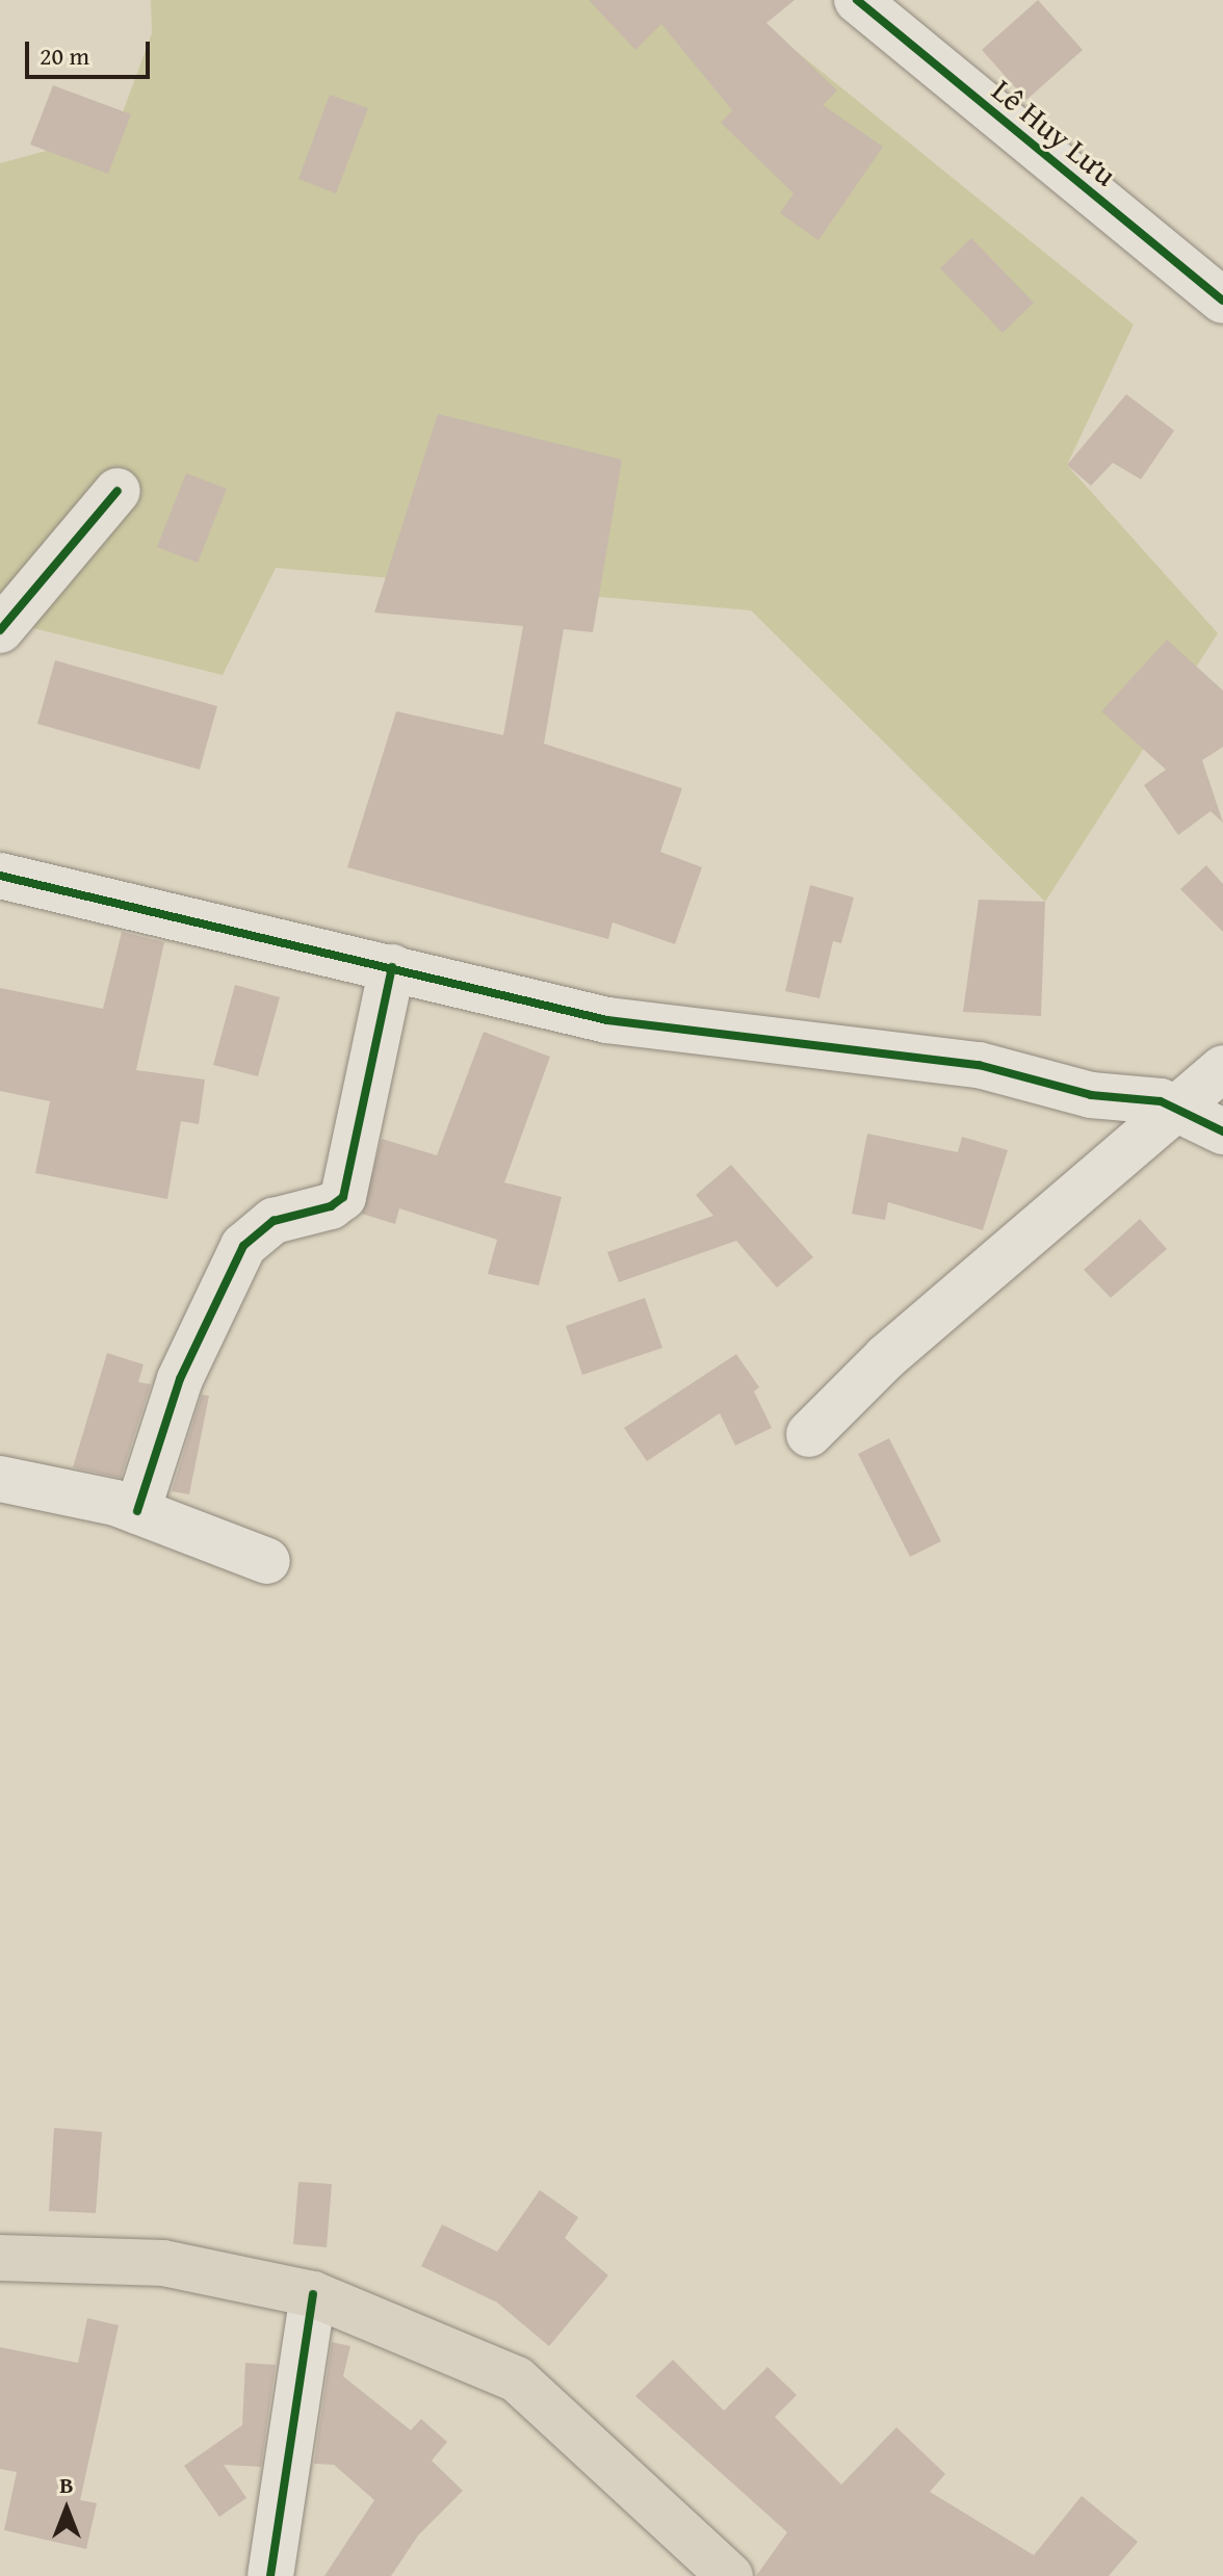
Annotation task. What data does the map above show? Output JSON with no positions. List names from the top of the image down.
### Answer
{
  "streets": {
    "street": ["Lê Huy Lưu"]
  },
  "scale_bar": "20 m",
  "north": "top"
}
